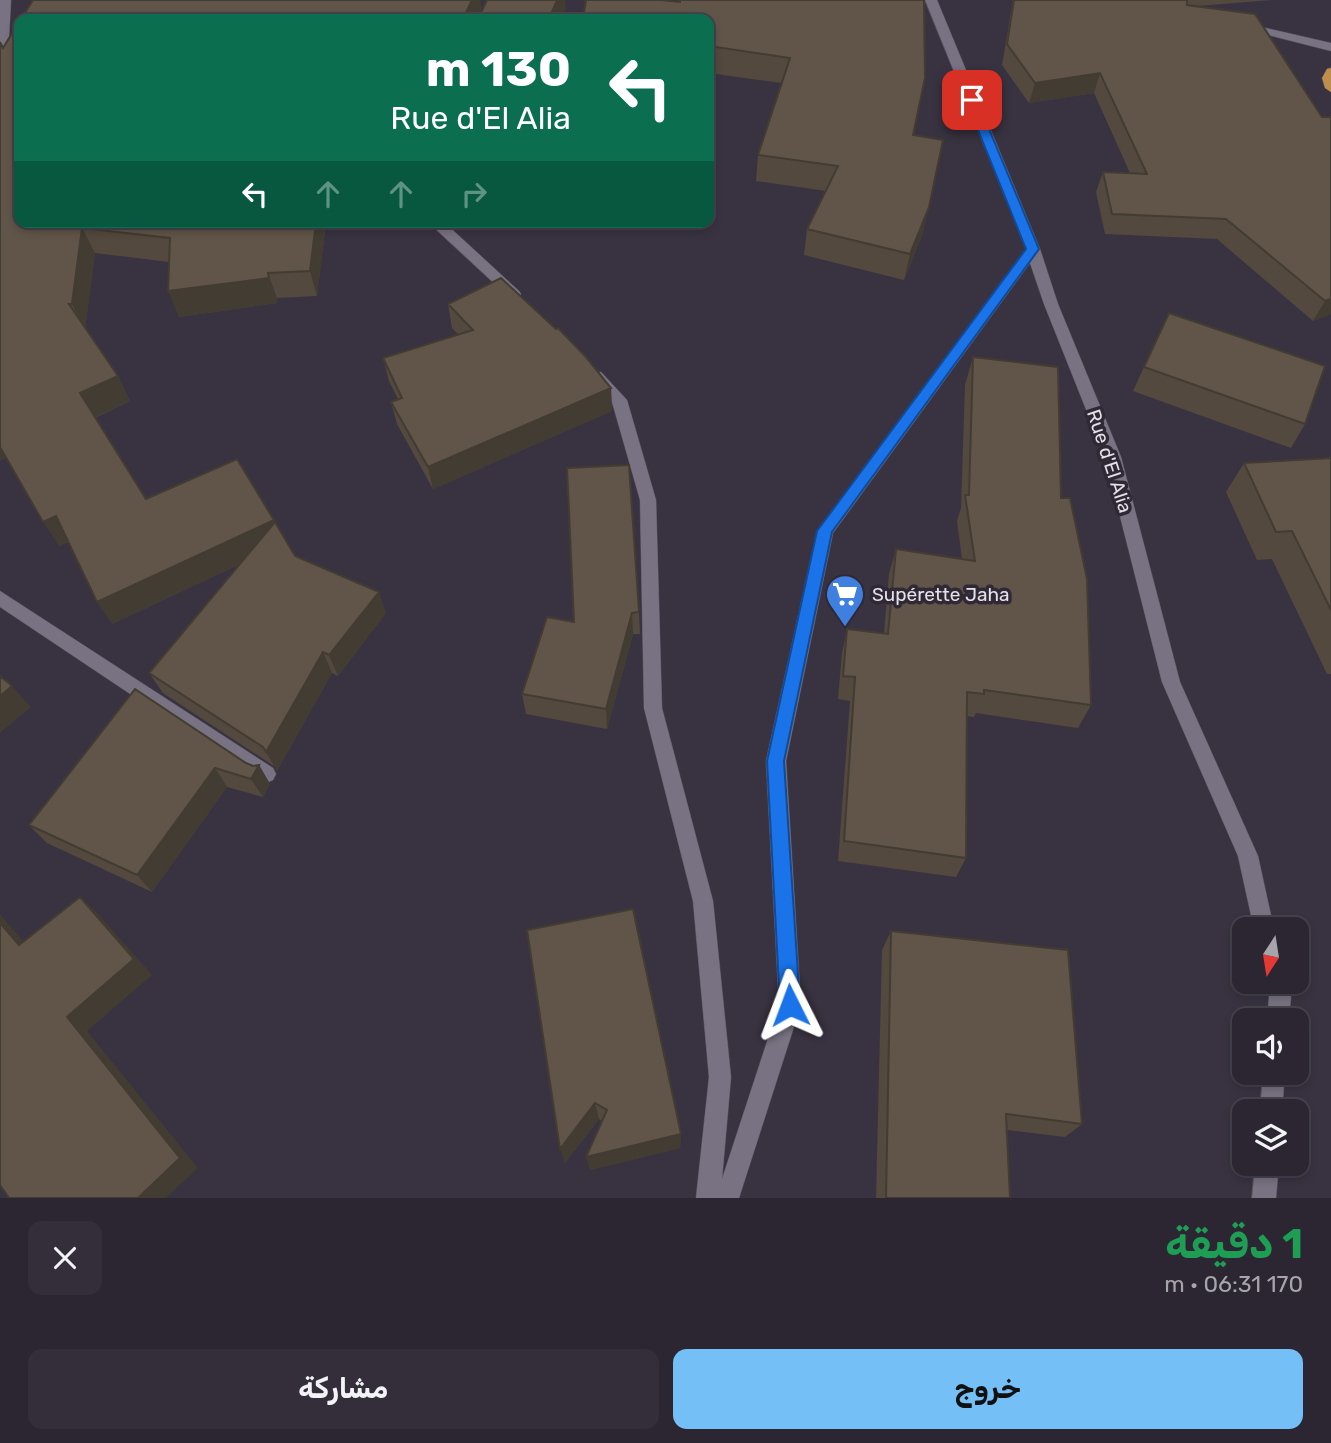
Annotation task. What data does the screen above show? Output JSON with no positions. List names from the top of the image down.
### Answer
{
  "streets": {
    "street": ["Rue d'El Alia"]
  },
  "places": {
    "supermarket": ["Supérette Jaha"]
  },
  "north": "bottom",
  "page": {
    "turn": ["130 m", "Rue d'El Alia"],
    "heading": ["1 دقيقة", "170 m · 06:31"],
    "buttons": ["خروج", "مشاركة"]
  }
}
